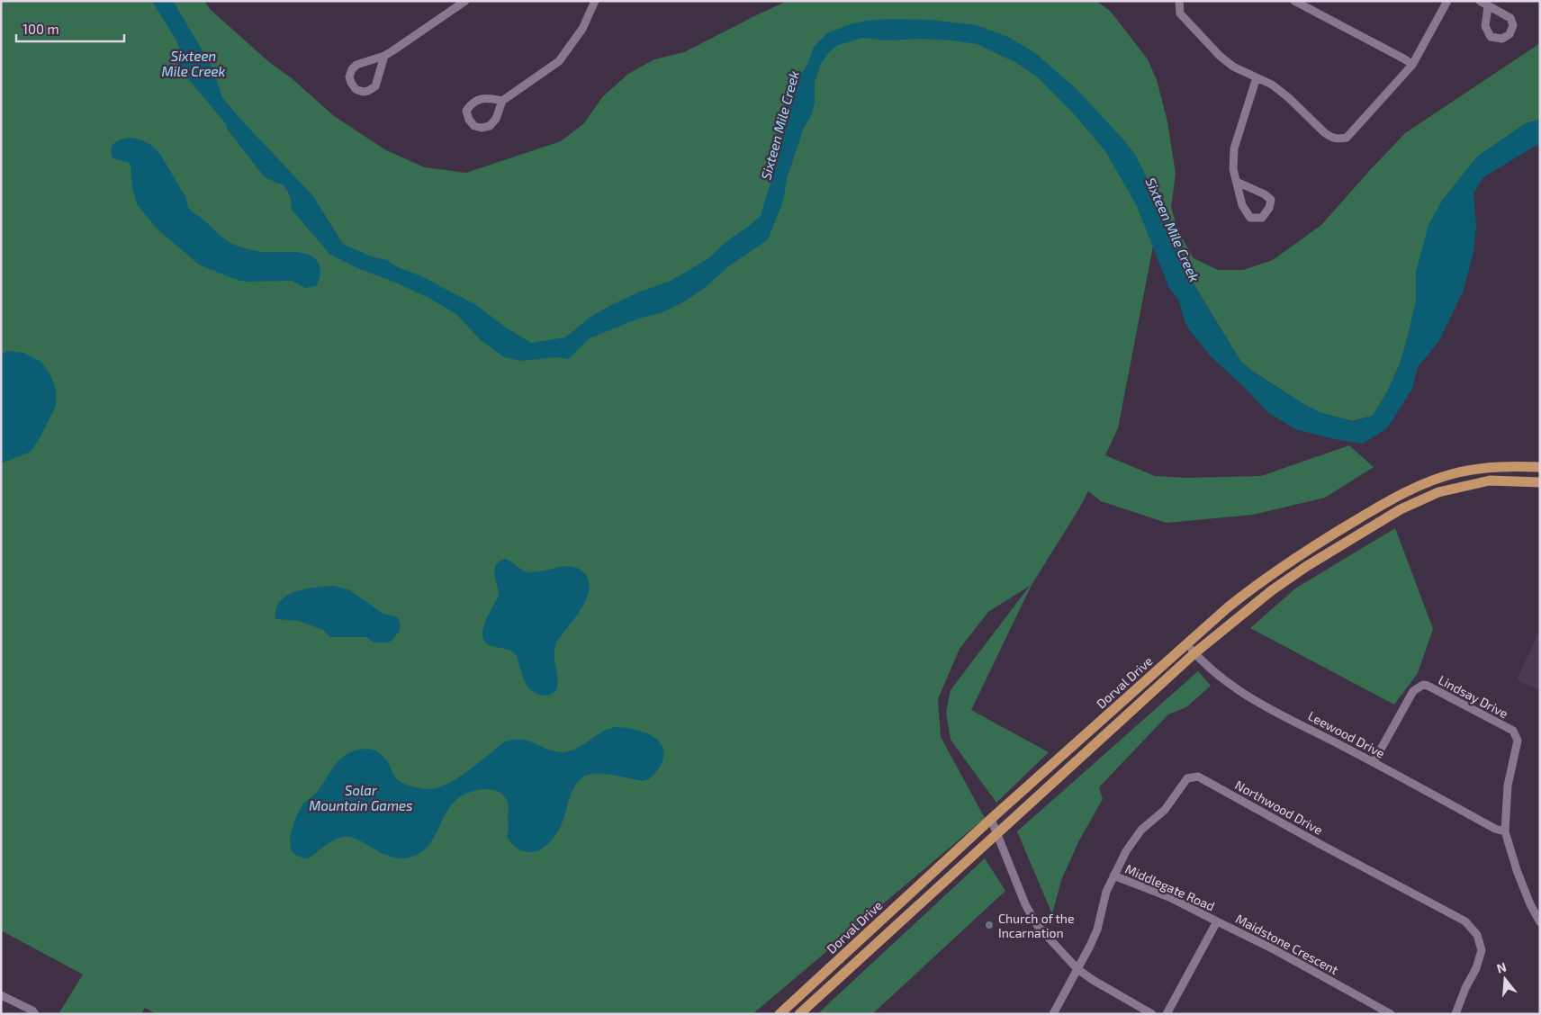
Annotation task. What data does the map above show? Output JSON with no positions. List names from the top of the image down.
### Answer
{
  "streets": {
    "main road": ["Dorval Drive"],
    "street": [
      "Lindsay Drive",
      "Leewood Drive",
      "Northwood Drive",
      "Middlegate Road",
      "Maidstone Crescent"
    ]
  },
  "crossings": [
    ["Dorval Drive", "Leewood Drive"],
    ["Lindsay Drive", "Leewood Drive"],
    ["Northwood Drive", "Middlegate Road"],
    ["Middlegate Road", "Maidstone Crescent"]
  ],
  "water": ["Sixteen Mile Creek", "Solar Mountain Games"],
  "places": ["Church of the Incarnation"],
  "scale_bar": "100 m",
  "north": "top"
}
